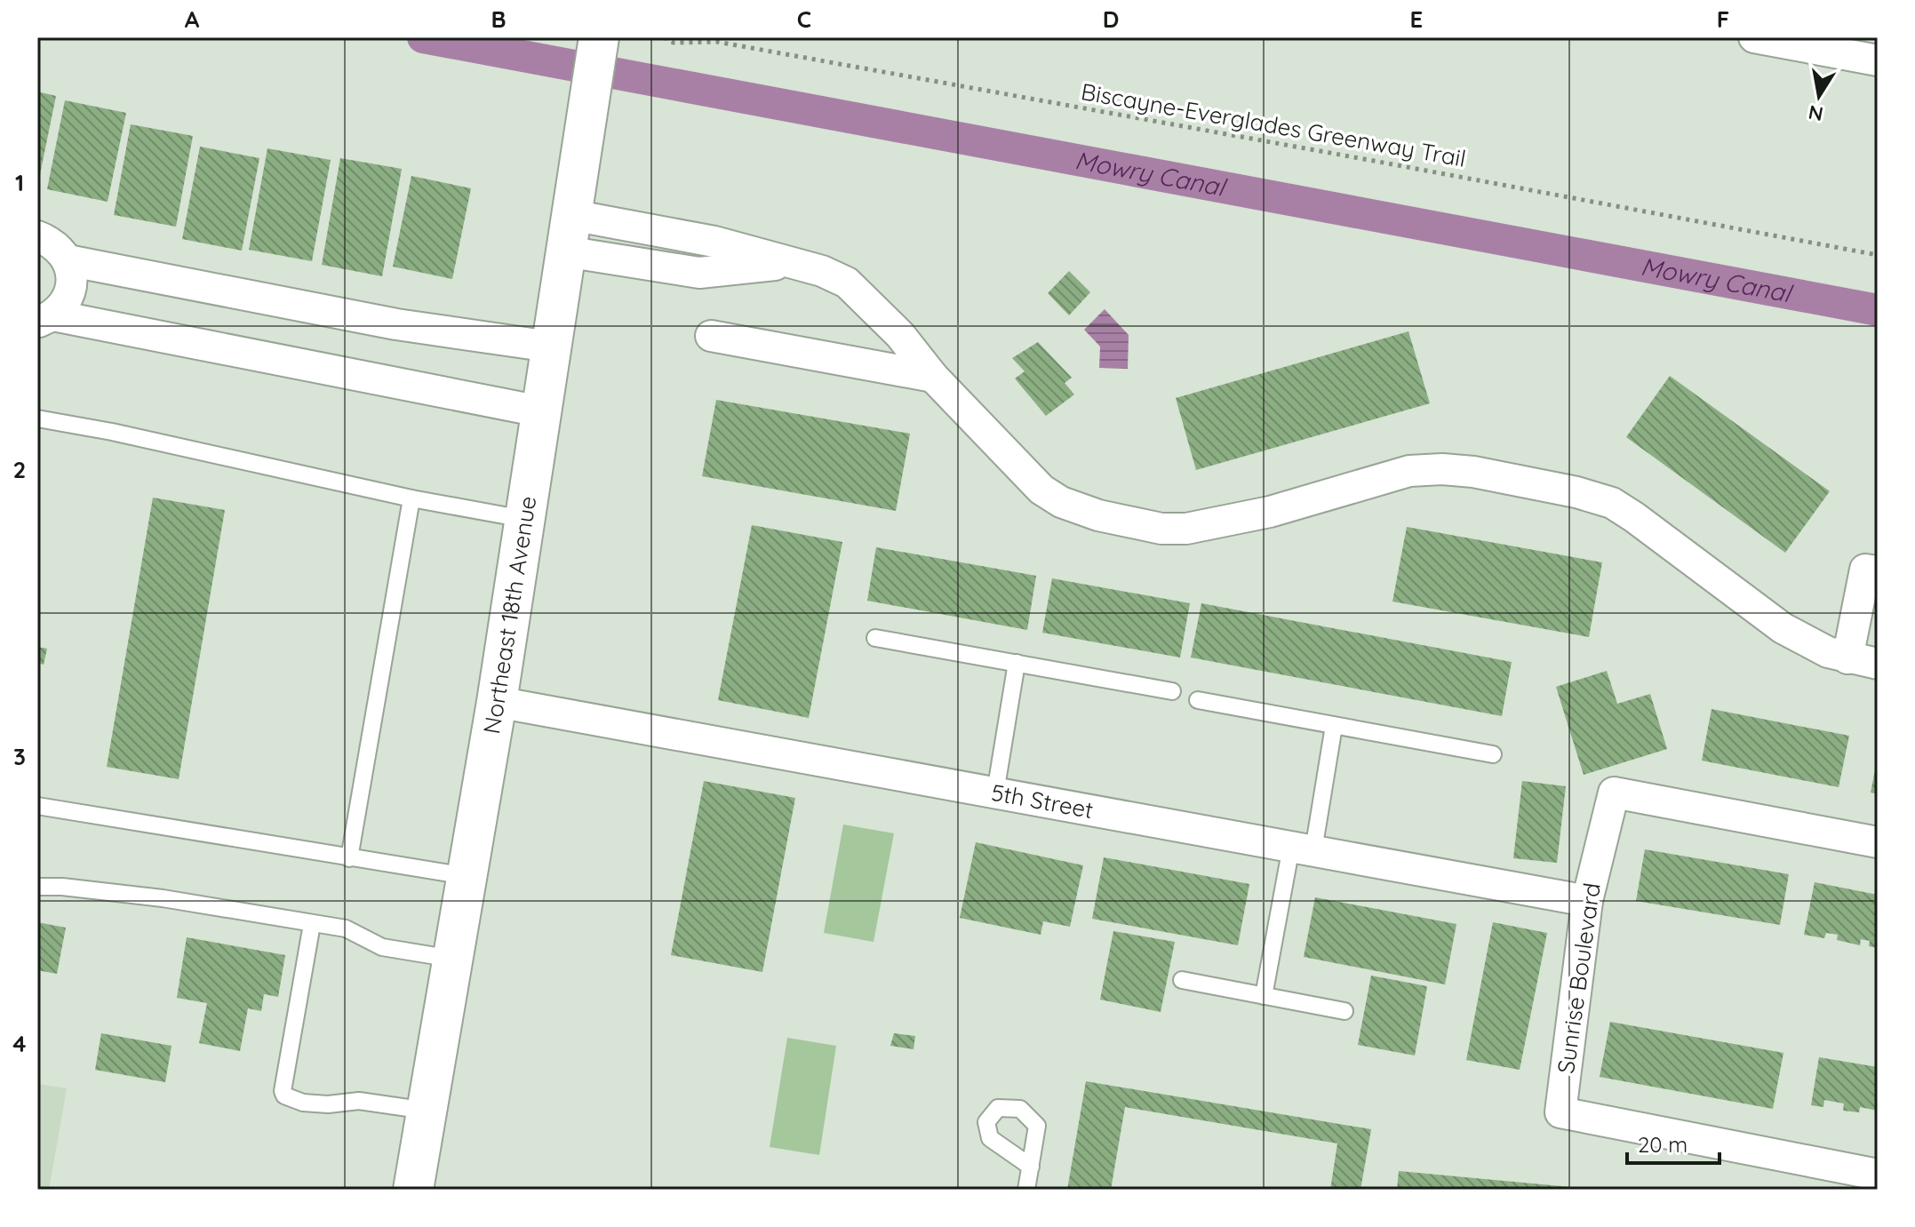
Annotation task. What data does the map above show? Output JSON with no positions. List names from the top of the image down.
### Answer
{
  "streets": {
    "street": ["Northeast 18th Avenue", "5th Street", "Sunrise Boulevard"],
    "path": ["Biscayne-Everglades Greenway Trail"]
  },
  "crossings": [
    ["Northeast 18th Avenue", "5th Street"],
    ["5th Street", "Sunrise Boulevard"]
  ],
  "water": ["Mowry Canal"],
  "scale_bar": "20 m",
  "north": "bottom",
  "grid": {
    "columns": [
      "A",
      "B",
      "C",
      "D",
      "E",
      "F"
    ],
    "rows": [
      "1",
      "2",
      "3",
      "4"
    ]
  }
}
